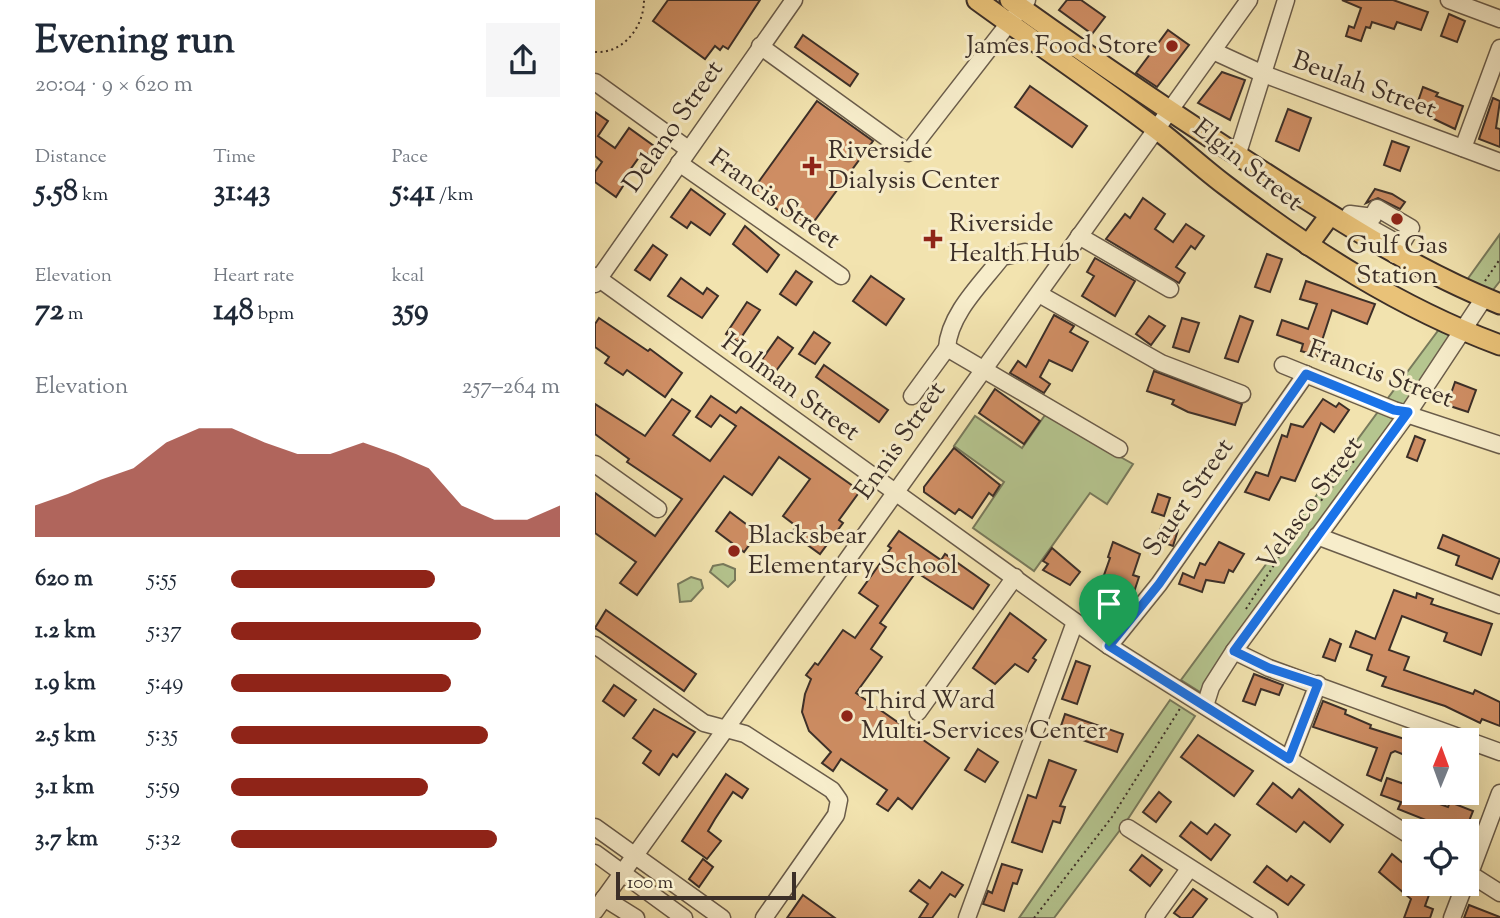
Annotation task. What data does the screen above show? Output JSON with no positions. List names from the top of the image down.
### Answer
{
  "streets": {
    "main road": ["Elgin Street"],
    "street": [
      "Beulah Street",
      "Delano Street",
      "Francis Street",
      "Holman Street",
      "Ennis Street",
      "Sauer Street",
      "Velasco Street"
    ]
  },
  "crossings": [
    ["Beulah Street", "Ennis Street"],
    ["Delano Street", "Francis Street"],
    ["Delano Street", "Holman Street"],
    ["Elgin Street", "Ennis Street"],
    ["Elgin Street", "Velasco Street"],
    ["Francis Street", "Sauer Street"],
    ["Francis Street", "Velasco Street"],
    ["Holman Street", "Ennis Street"],
    ["Holman Street", "Sauer Street"],
    ["Holman Street", "Velasco Street"]
  ],
  "places": {
    "other": [
      "James Food Store",
      "Gulf Gas Station",
      "Blacksbear Elementary School",
      "Third Ward Multi-Services Center"
    ],
    "health": ["Riverside Dialysis Center", "Riverside Health Hub"]
  },
  "scale_bar": "100 m",
  "north": "top",
  "page": {
    "heading": ["Evening run", "20:04 · 9 × 620 m"],
    "stats": [
      ["Distance", "5.58 km"],
      ["Time", "31:43"],
      ["Pace", "5:41 /km"],
      ["Elevation", "72 m"],
      ["Heart rate", "148 bpm"],
      ["kcal", "359"]
    ],
    "chart": ["Elevation", "257–264 m"],
    "list": [
      {
        "name": "620 m",
        "note": "5:55"
      },
      {
        "name": "1.2 km",
        "note": "5:37"
      },
      {
        "name": "1.9 km",
        "note": "5:49"
      },
      {
        "name": "2.5 km",
        "note": "5:35"
      },
      {
        "name": "3.1 km",
        "note": "5:59"
      },
      {
        "name": "3.7 km",
        "note": "5:32"
      }
    ],
    "scale": "100 m"
  }
}
